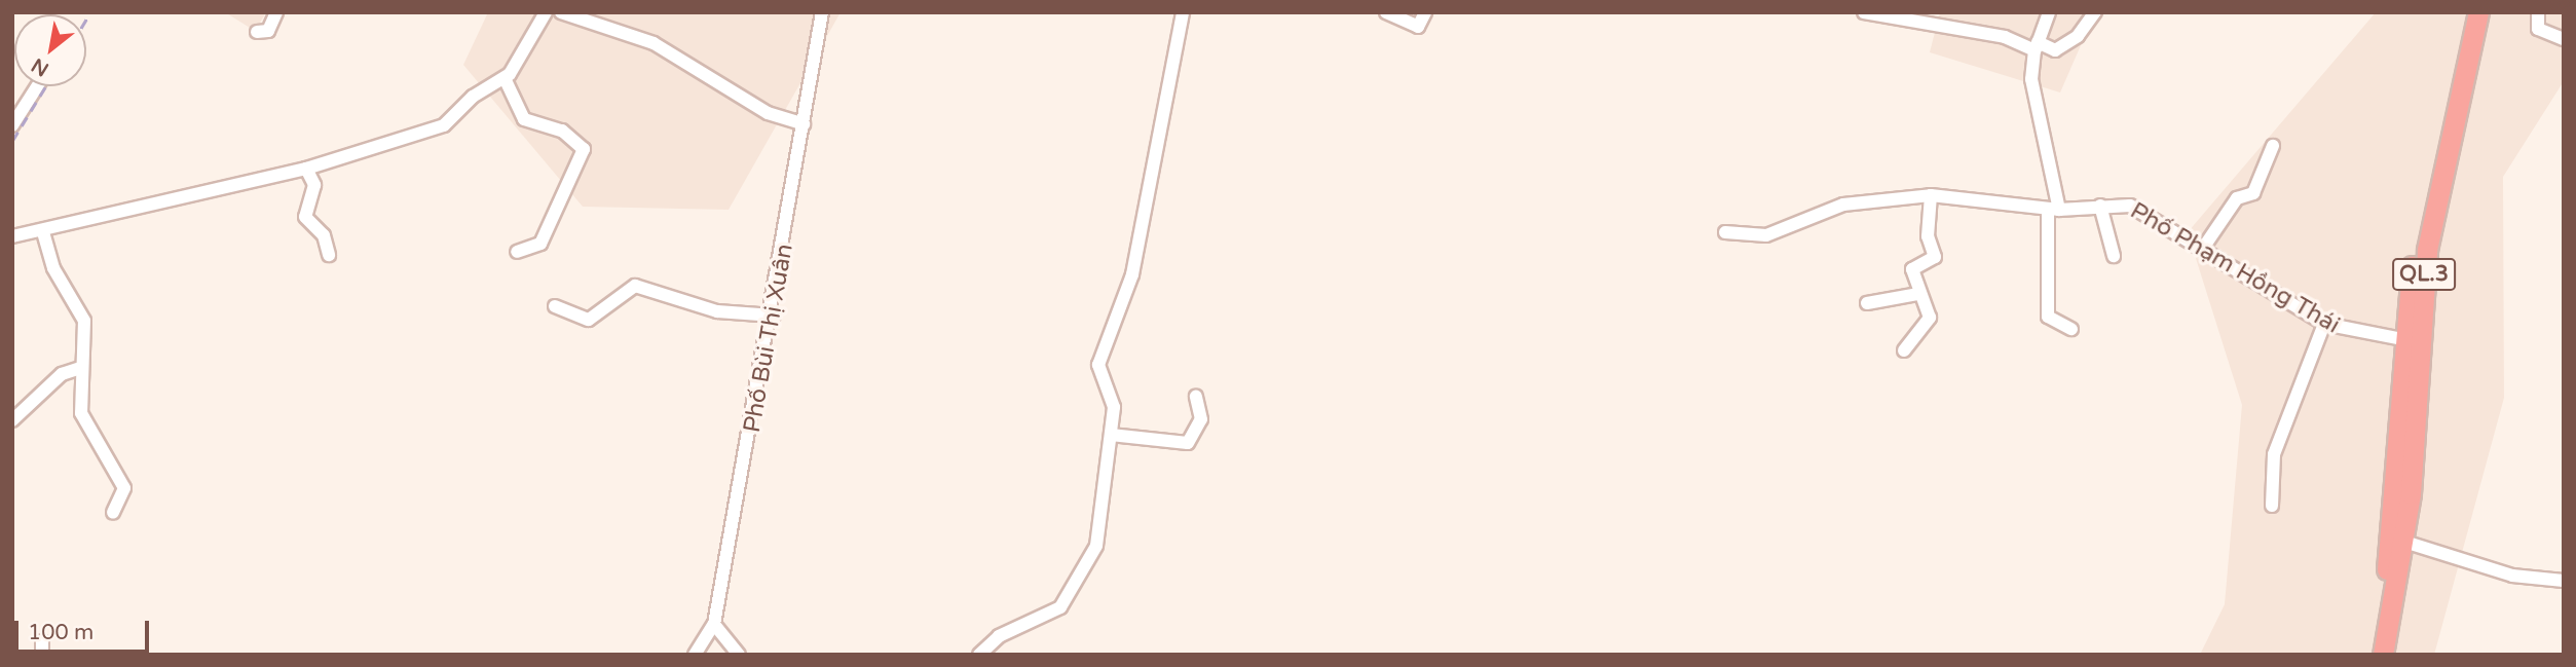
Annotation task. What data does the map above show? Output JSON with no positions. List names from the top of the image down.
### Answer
{
  "streets": {
    "highway": ["QL.3"],
    "street": ["Phố Phạm Hồng Thái", "Phố Bùi Thị Xuân"]
  },
  "crossings": [
    ["Phố Phạm Hồng Thái", "QL.3"]
  ],
  "scale_bar": "100 m",
  "north": "bottom left"
}
